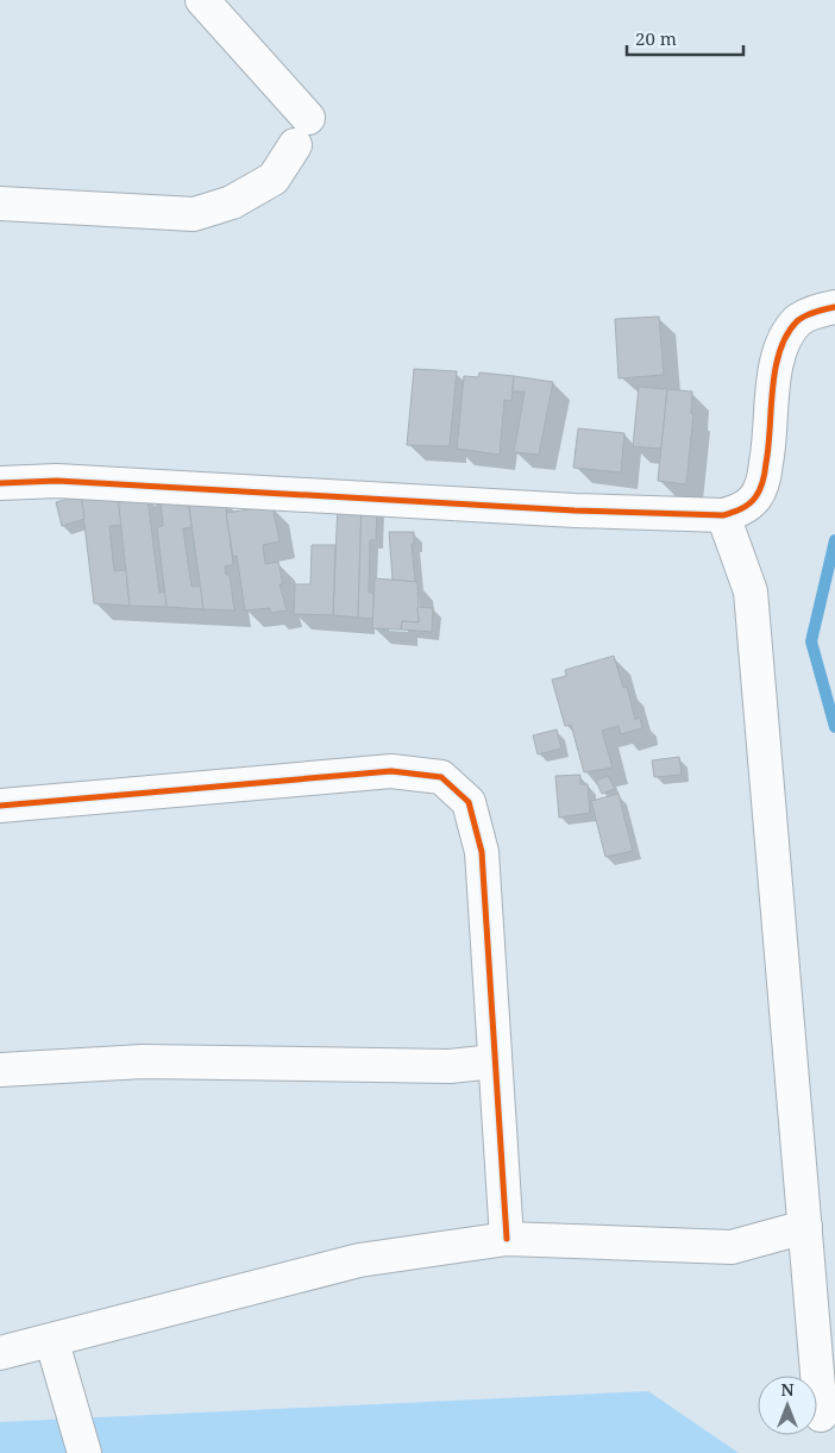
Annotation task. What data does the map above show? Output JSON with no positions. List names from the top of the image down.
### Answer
{
  "scale_bar": "20 m",
  "north": "top"
}
